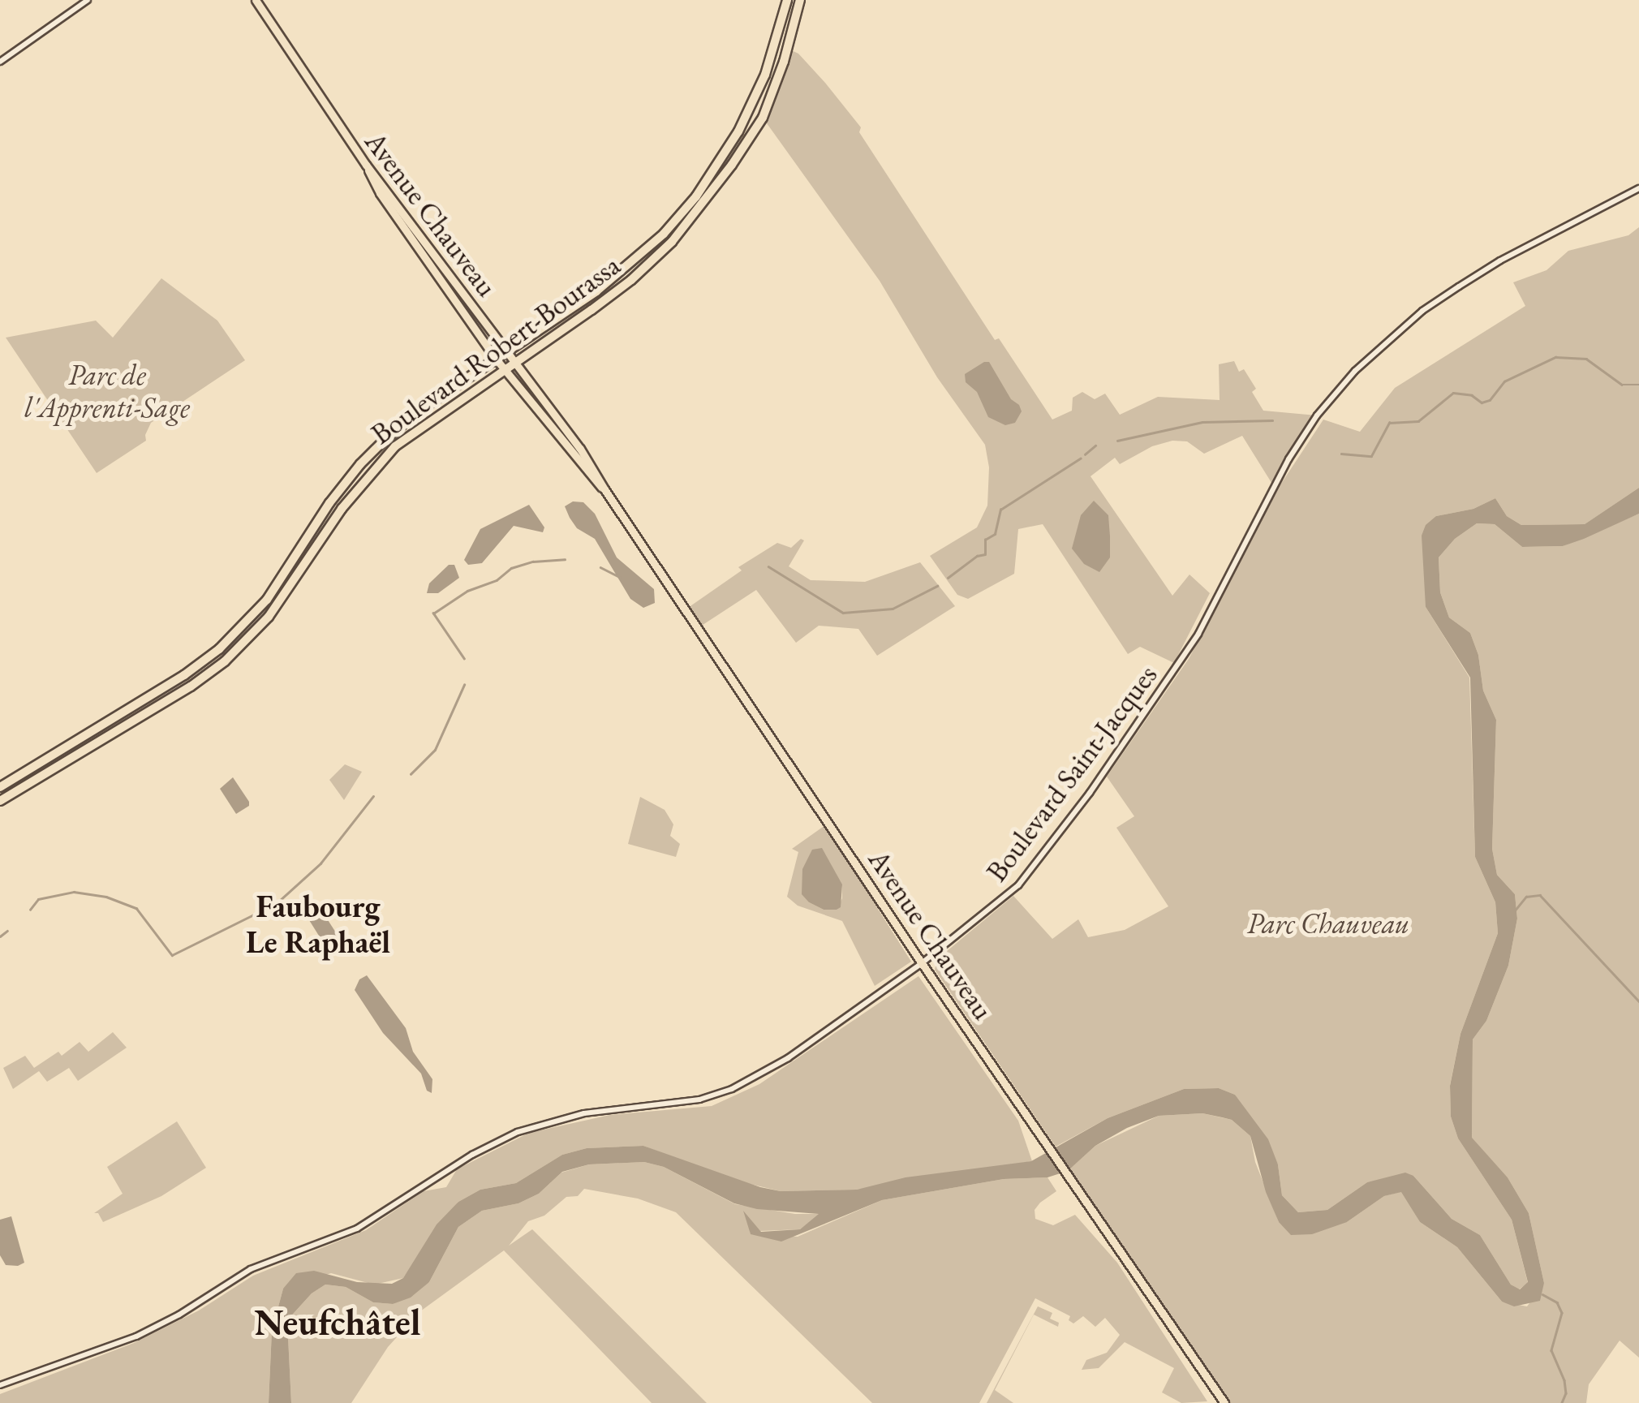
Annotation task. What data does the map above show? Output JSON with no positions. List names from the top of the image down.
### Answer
{
  "streets": {
    "highway": ["Boulevard Robert-Bourassa"],
    "main road": ["Avenue Chauveau"],
    "street": ["Boulevard Saint-Jacques"]
  },
  "crossings": [
    ["Avenue Chauveau", "Boulevard Robert-Bourassa"],
    ["Avenue Chauveau", "Boulevard Saint-Jacques"]
  ],
  "districts": ["Faubourg Le Raphaël", "Neufchâtel"],
  "parks": ["Parc de l'Apprenti-Sage", "Parc Chauveau"]
}
